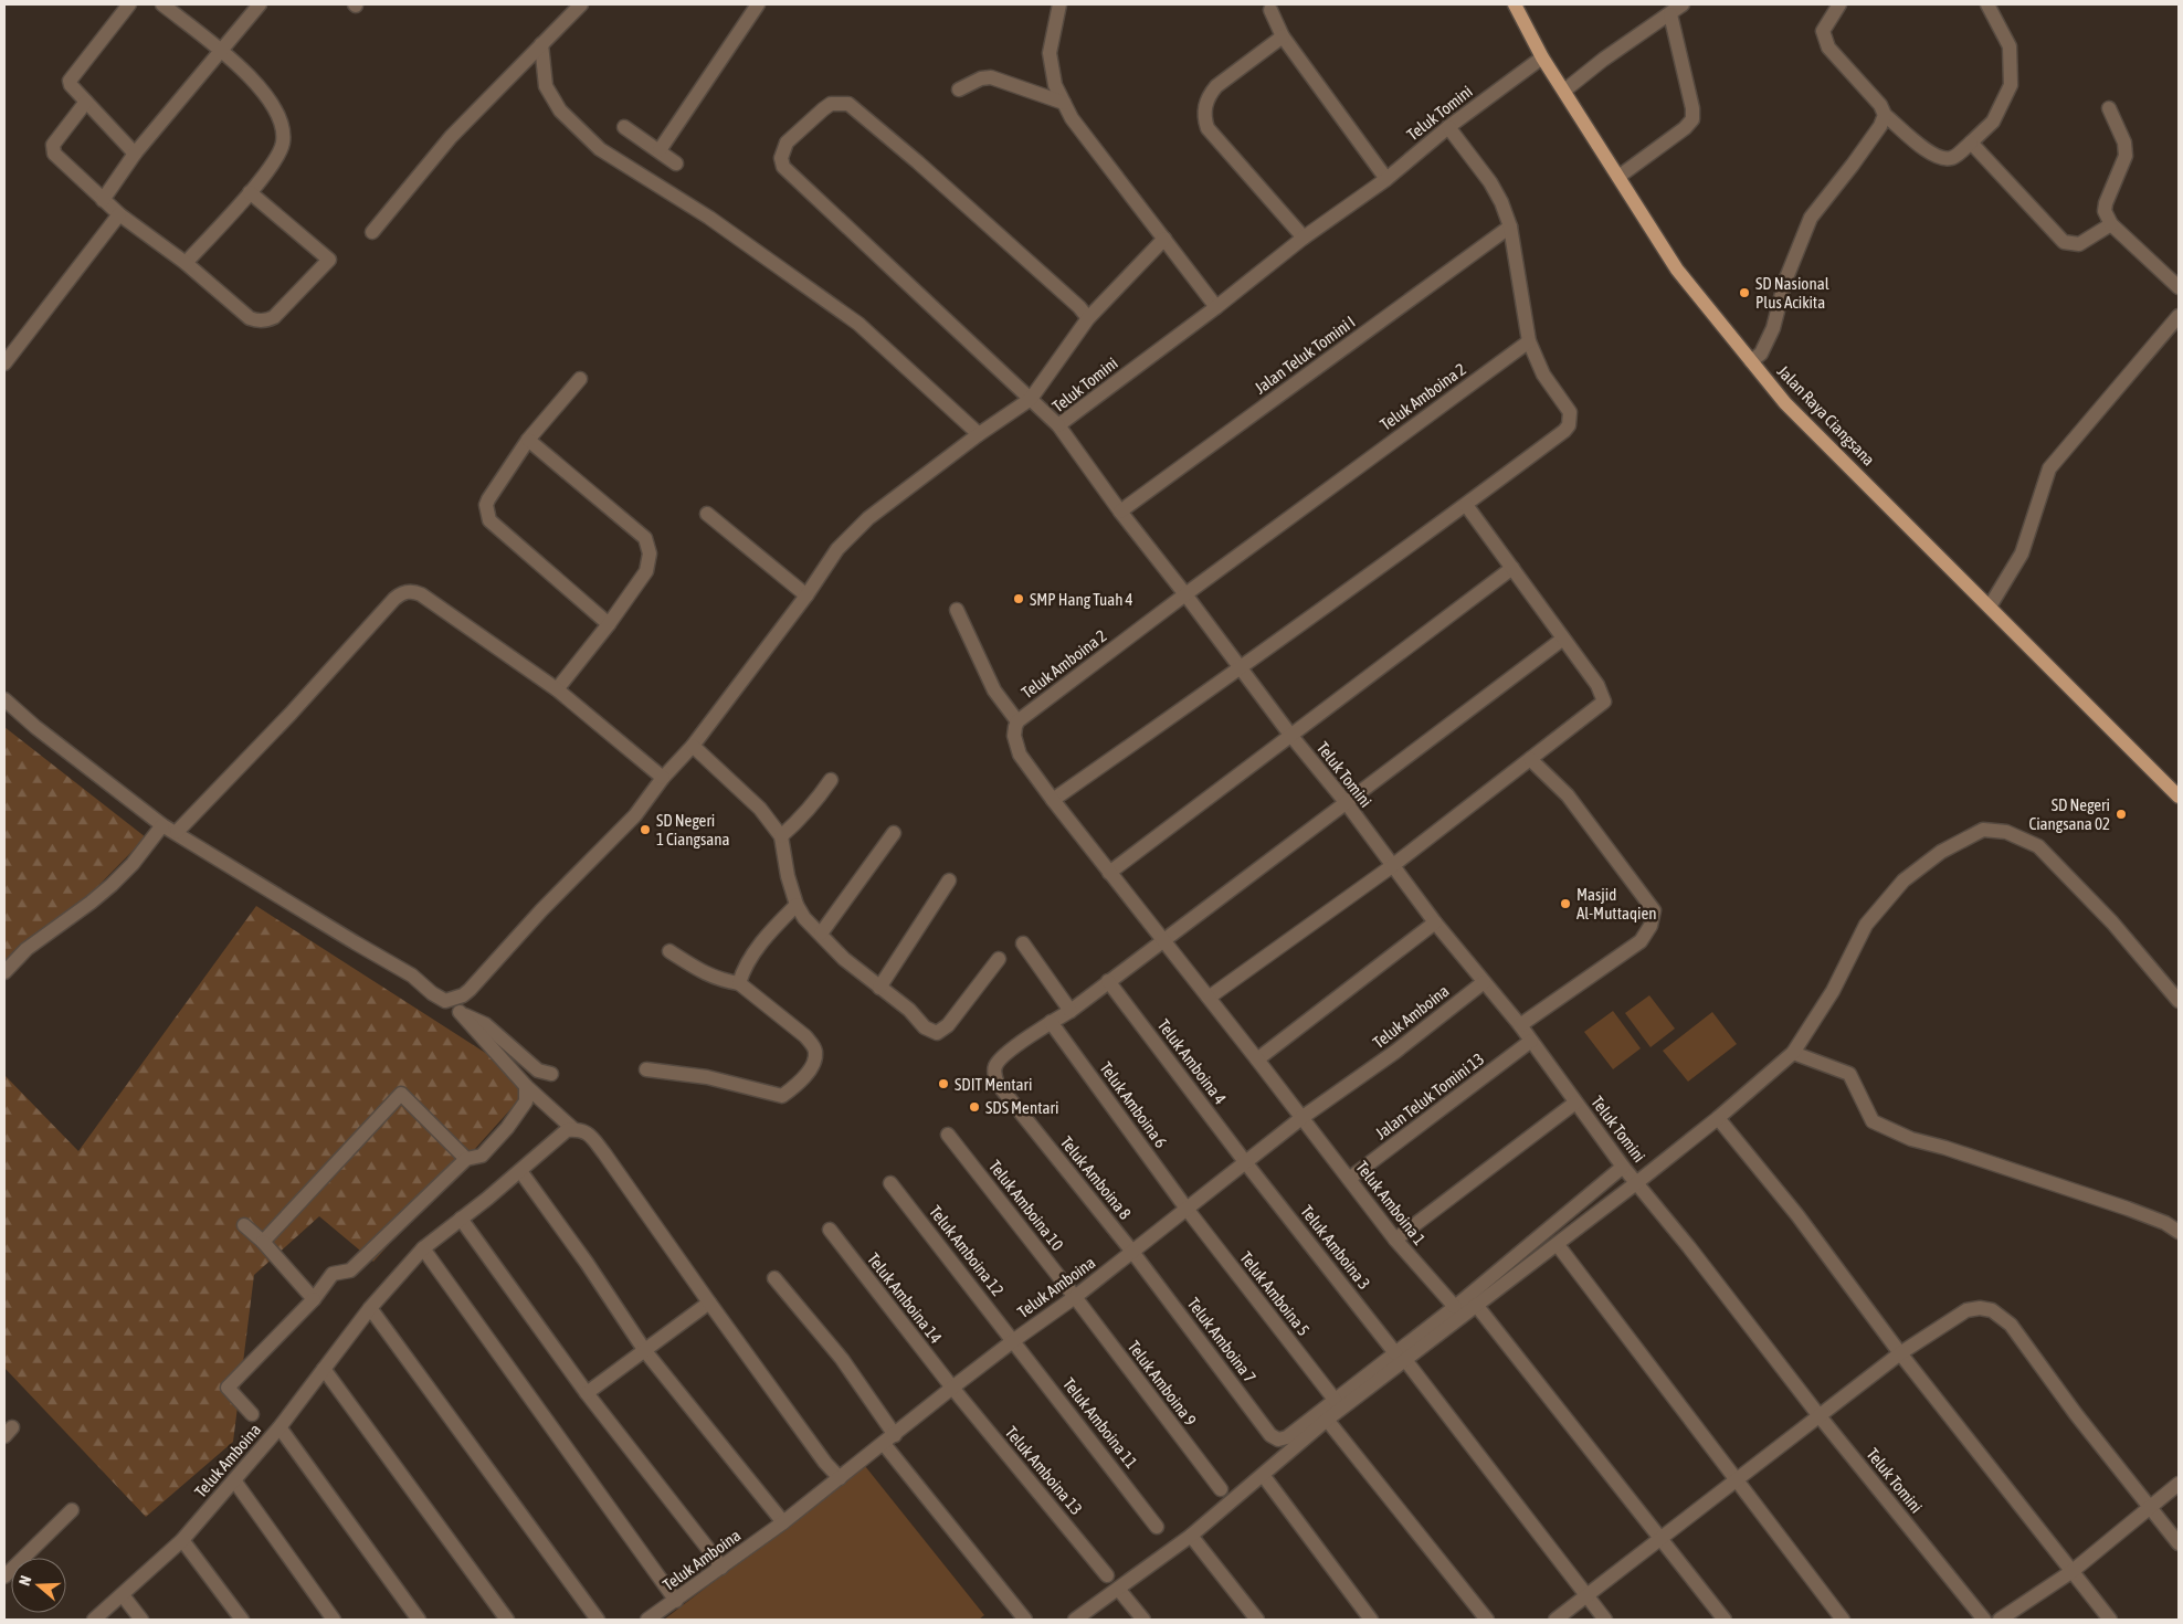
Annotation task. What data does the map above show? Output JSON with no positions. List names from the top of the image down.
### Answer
{
  "streets": {
    "main road": ["Jalan Raya Ciangsana"],
    "street": [
      "Teluk Tomini",
      "Jalan Teluk Tomini I",
      "Teluk Amboina 2",
      "Teluk Amboina",
      "Teluk Amboina 4",
      "Jalan Teluk Tomini 13",
      "Teluk Amboina 6",
      "Teluk Amboina 8",
      "Teluk Amboina 1",
      "Teluk Amboina 10",
      "Teluk Amboina 3",
      "Teluk Amboina 12",
      "Teluk Amboina 5",
      "Teluk Amboina 14",
      "Teluk Amboina 7",
      "Teluk Amboina 9",
      "Teluk Amboina 11",
      "Teluk Amboina 13"
    ]
  },
  "crossings": [
    ["Teluk Tomini", "Jalan Teluk Tomini I"],
    ["Teluk Tomini", "Teluk Amboina 2"],
    ["Teluk Tomini", "Jalan Raya Ciangsana"],
    ["Teluk Tomini", "Teluk Amboina"],
    ["Teluk Tomini", "Jalan Teluk Tomini 13"],
    ["Teluk Amboina 2", "Teluk Amboina"],
    ["Teluk Amboina 2", "Teluk Amboina 1"],
    ["Teluk Amboina", "Teluk Amboina 4"],
    ["Teluk Amboina", "Teluk Amboina 6"],
    ["Teluk Amboina", "Teluk Amboina 8"],
    ["Teluk Amboina", "Teluk Amboina 1"],
    ["Teluk Amboina", "Teluk Amboina 10"],
    ["Teluk Amboina", "Teluk Amboina 3"],
    ["Teluk Amboina", "Teluk Amboina 12"],
    ["Teluk Amboina", "Teluk Amboina 5"],
    ["Teluk Amboina", "Teluk Amboina 14"],
    ["Teluk Amboina", "Teluk Amboina 7"],
    ["Teluk Amboina", "Teluk Amboina 9"],
    ["Teluk Amboina", "Teluk Amboina 11"],
    ["Teluk Amboina", "Teluk Amboina 13"],
    ["Teluk Amboina 4", "Teluk Amboina 3"],
    ["Jalan Teluk Tomini 13", "Teluk Amboina 1"],
    ["Teluk Amboina 6", "Teluk Amboina 8"],
    ["Teluk Amboina 6", "Teluk Amboina 5"],
    ["Teluk Amboina 8", "Teluk Amboina 7"],
    ["Teluk Amboina 10", "Teluk Amboina 9"],
    ["Teluk Amboina 12", "Teluk Amboina 11"],
    ["Teluk Amboina 5", "Teluk Amboina 7"],
    ["Teluk Amboina 14", "Teluk Amboina 13"]
  ],
  "places": [
    "SD Nasional Plus Acikita",
    "SMP Hang Tuah 4",
    "SD Negeri Ciangsana 02",
    "SD Negeri 1 Ciangsana",
    "Masjid Al-Muttaqien",
    "SDIT Mentari",
    "SDS Mentari"
  ],
  "north": "left"
}
